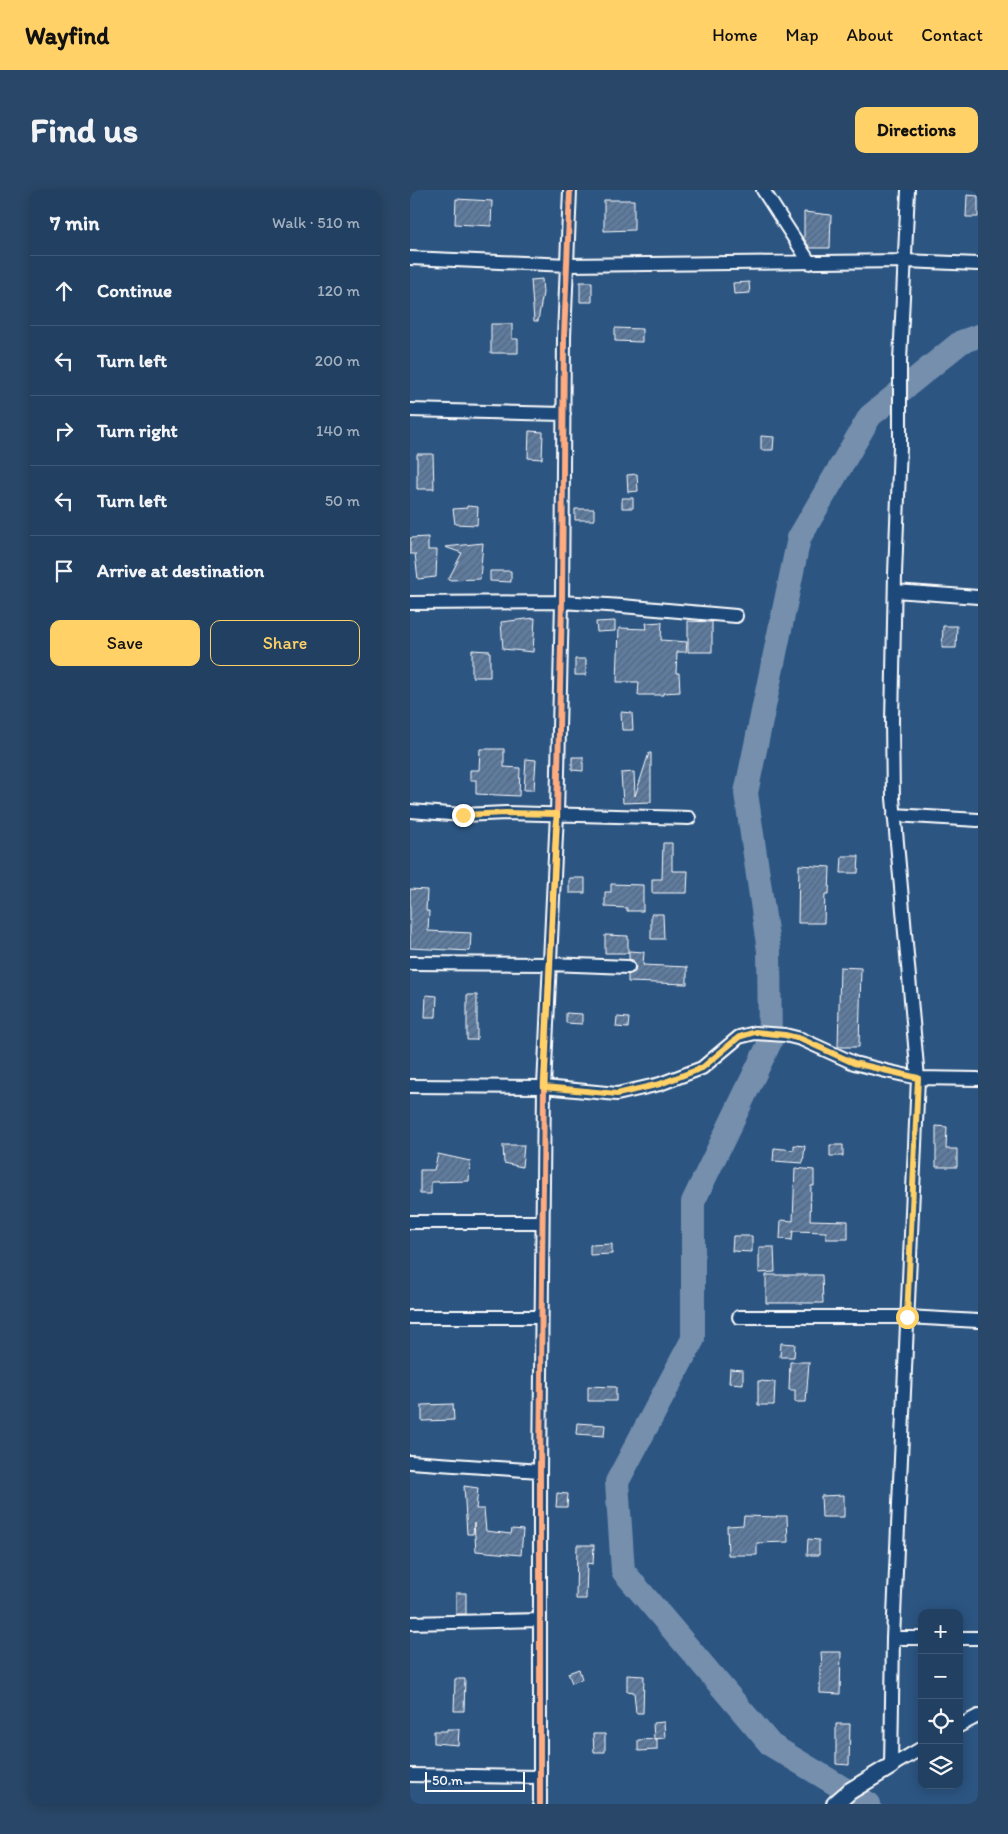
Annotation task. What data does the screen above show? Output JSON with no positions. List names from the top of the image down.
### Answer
{
  "scale_bar": "50 m",
  "page": {
    "header": "Wayfind",
    "nav": [
      "Home",
      "Map",
      "About",
      "Contact"
    ],
    "buttons": [
      "Directions",
      ["Save", "Share"]
    ],
    "title": "Find us",
    "heading": ["7 min", "Walk · 510 m"],
    "list": [
      ["Continue", "120 m"],
      ["Turn left", "200 m"],
      ["Turn right", "140 m"],
      ["Turn left", "50 m"],
      "Arrive at destination"
    ],
    "map_buttons": ["+", "−"],
    "scale": "50 m"
  }
}
